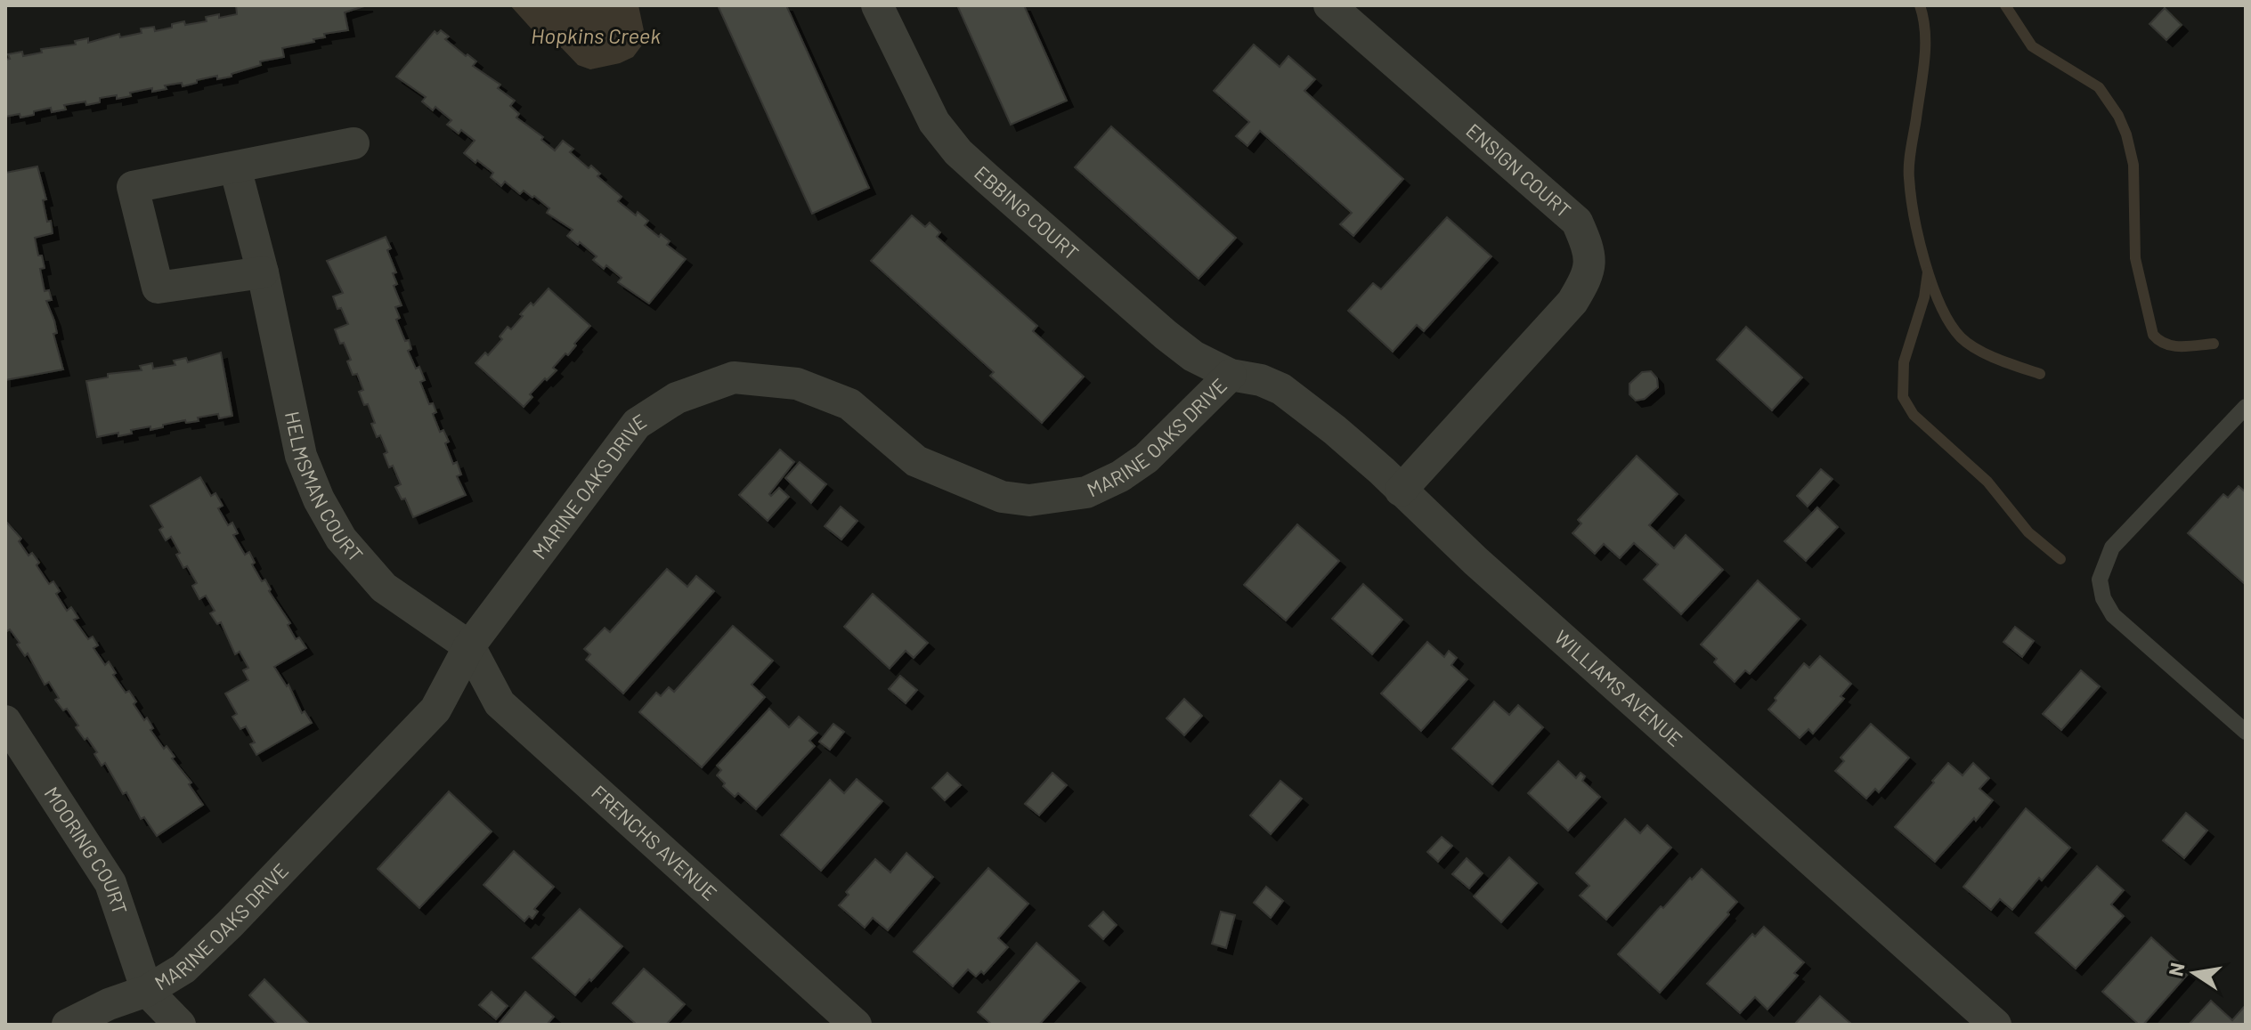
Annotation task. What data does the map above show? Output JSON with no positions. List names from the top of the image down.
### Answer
{
  "streets": {
    "street": [
      "ENSIGN COURT",
      "EBBING COURT",
      "MARINE OAKS DRIVE",
      "HELMSMAN COURT",
      "WILLIAMS AVENUE",
      "FRENCHS AVENUE",
      "MOORING COURT"
    ]
  },
  "crossings": [
    ["ENSIGN COURT", "WILLIAMS AVENUE"],
    ["EBBING COURT", "MARINE OAKS DRIVE"],
    ["EBBING COURT", "WILLIAMS AVENUE"],
    ["MARINE OAKS DRIVE", "HELMSMAN COURT"],
    ["MARINE OAKS DRIVE", "WILLIAMS AVENUE"],
    ["MARINE OAKS DRIVE", "FRENCHS AVENUE"],
    ["MARINE OAKS DRIVE", "MOORING COURT"],
    ["HELMSMAN COURT", "FRENCHS AVENUE"]
  ],
  "water": ["Hopkins Creek"],
  "north": "left"
}
